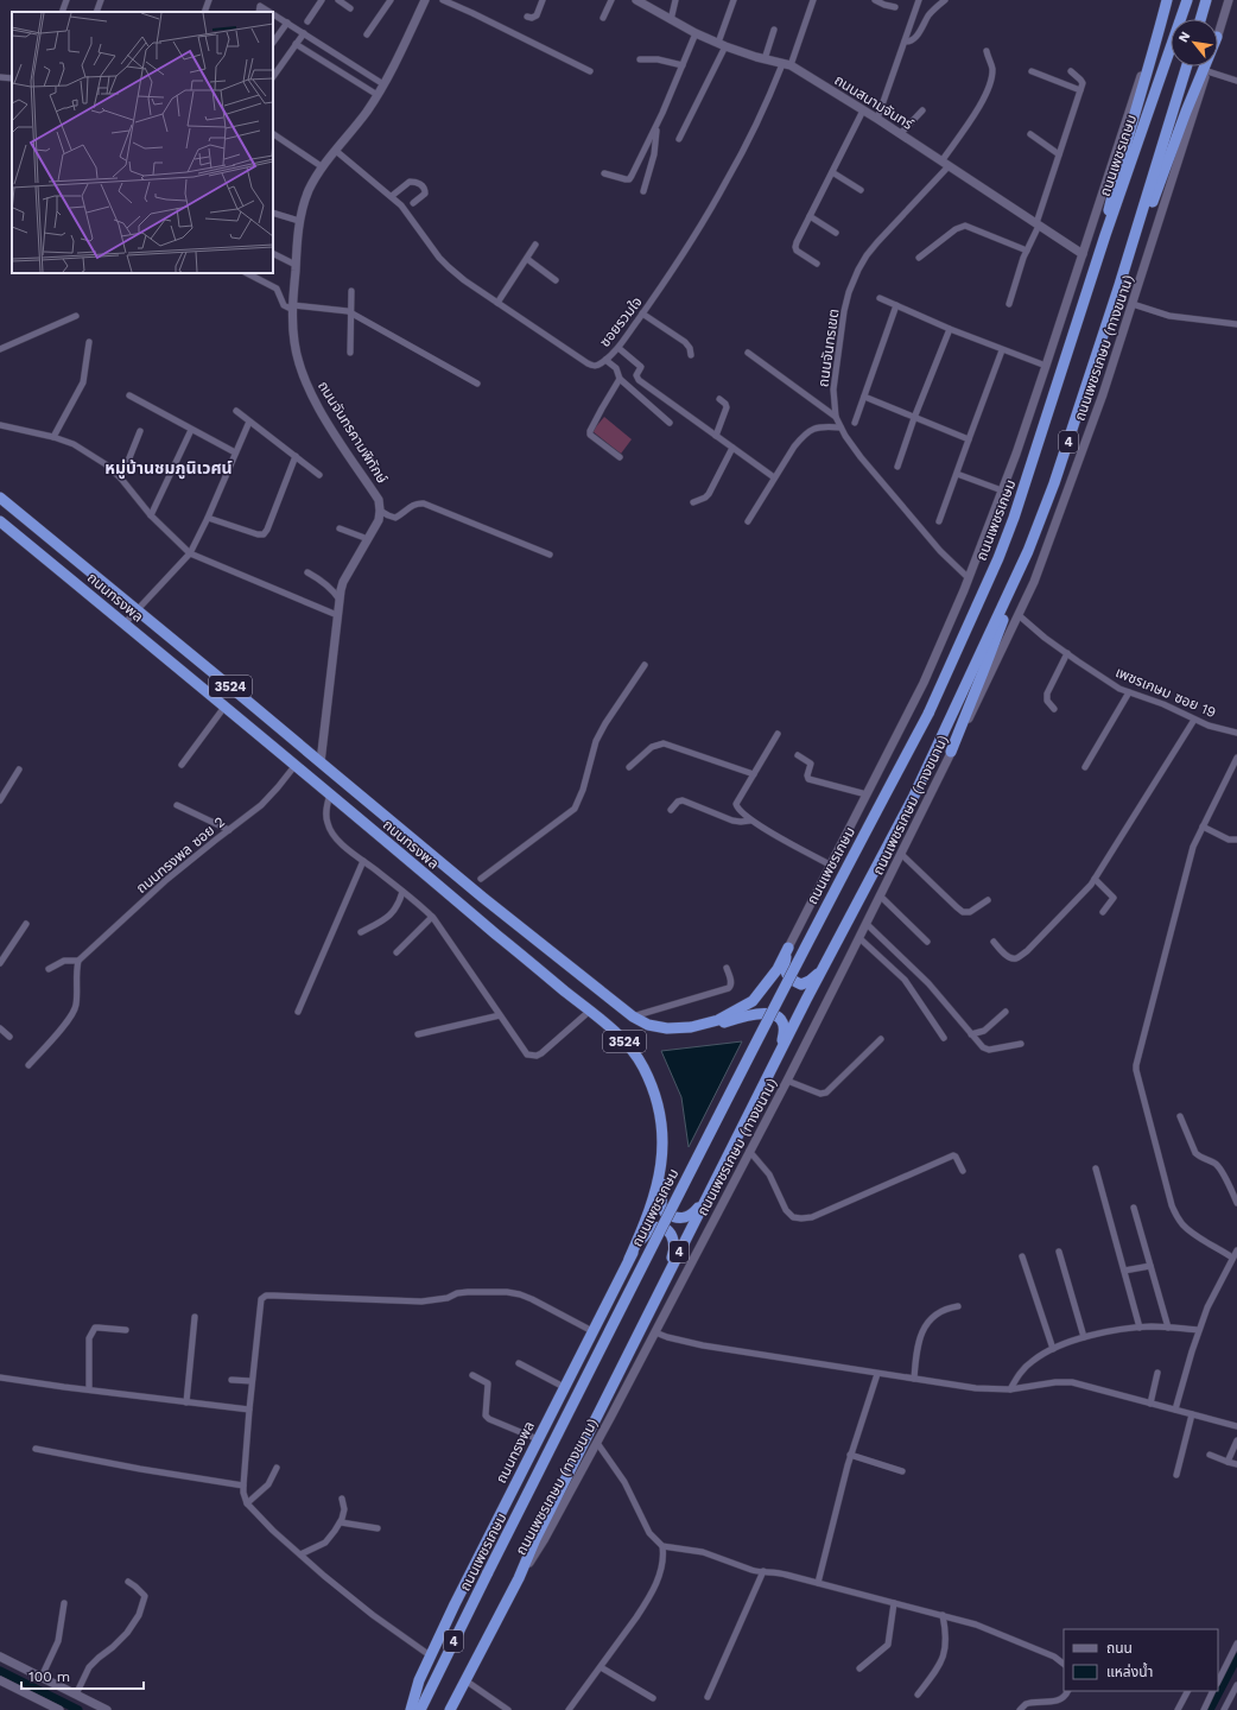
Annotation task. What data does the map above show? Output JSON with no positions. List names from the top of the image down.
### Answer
{
  "streets": {
    "highway": [
      "ถนนเพชรเกษม",
      "4",
      "ถนนทรงพล",
      "3524"
    ],
    "main road": ["ถนนสนามจันทร์", "ถนนเพชรเกษม (ทางขนาน)", "ถนนจันทรคามพิทักษ์"],
    "street": [
      "ซอยรวมใจ",
      "ถนนจันทรเขต",
      "เพชรเกษม ซอย 19",
      "ถนนทรงพล ซอย 2"
    ]
  },
  "crossings": [
    ["ถนนสนามจันทร์", "ซอยรวมใจ"],
    ["ถนนสนามจันทร์", "ถนนจันทรเขต"],
    ["ซอยรวมใจ", "ถนนจันทรคามพิทักษ์"],
    ["ถนนเพชรเกษม (ทางขนาน)", "4"],
    ["ถนนเพชรเกษม (ทางขนาน)", "เพชรเกษม ซอย 19"],
    ["ถนนทรงพล", "ถนนทรงพล ซอย 2"]
  ],
  "districts": ["หมู่บ้านชมภูนิเวศน์"],
  "legend": ["ถนน", "แหล่งน้ำ"],
  "scale_bar": "100 m",
  "north": "top left"
}
